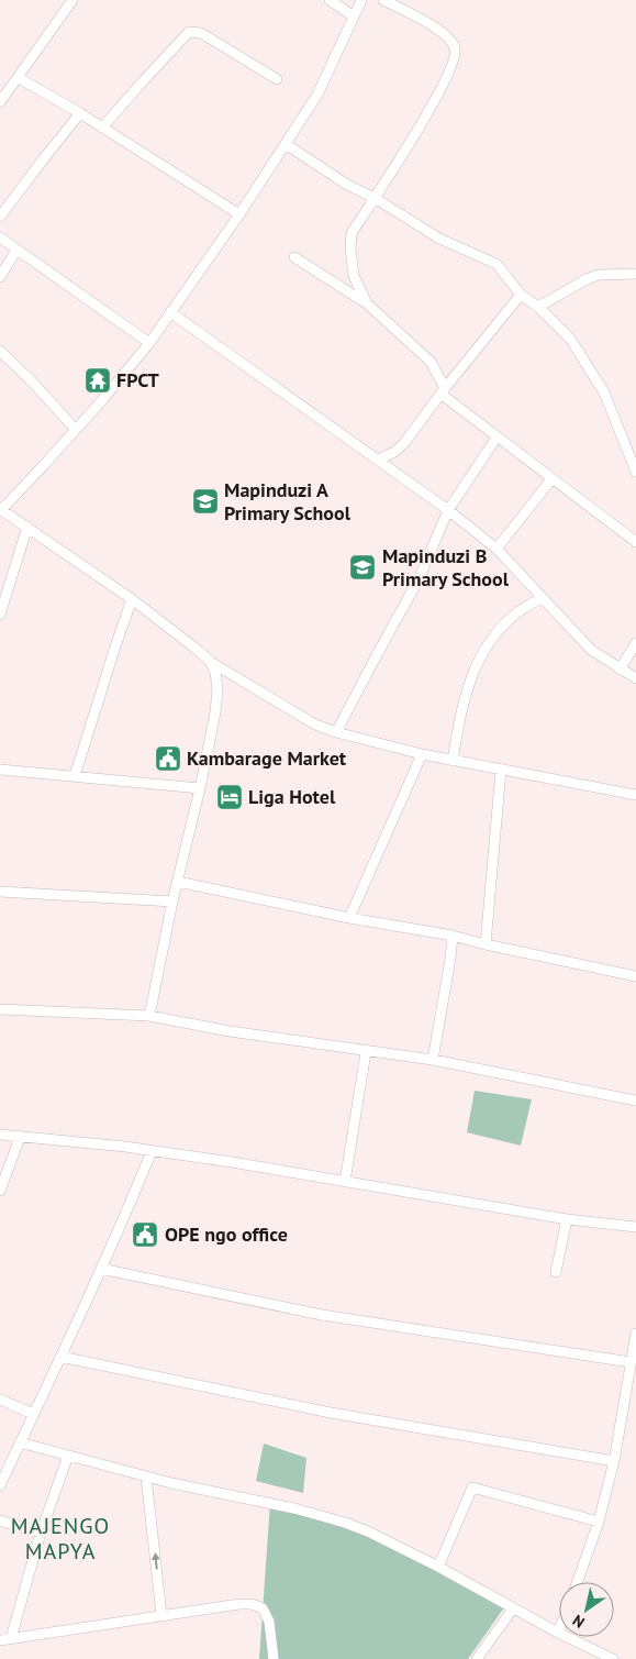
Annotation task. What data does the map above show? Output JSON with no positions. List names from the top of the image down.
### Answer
{
  "districts": ["MAJENGO MAPYA"],
  "places": {
    "temple": ["FPCT"],
    "school or university": ["Mapinduzi A Primary School", "Mapinduzi B Primary School"],
    "public building": ["Kambarage Market", "OPE ngo office"],
    "hotel": ["Liga Hotel"]
  },
  "north": "bottom left"
}
